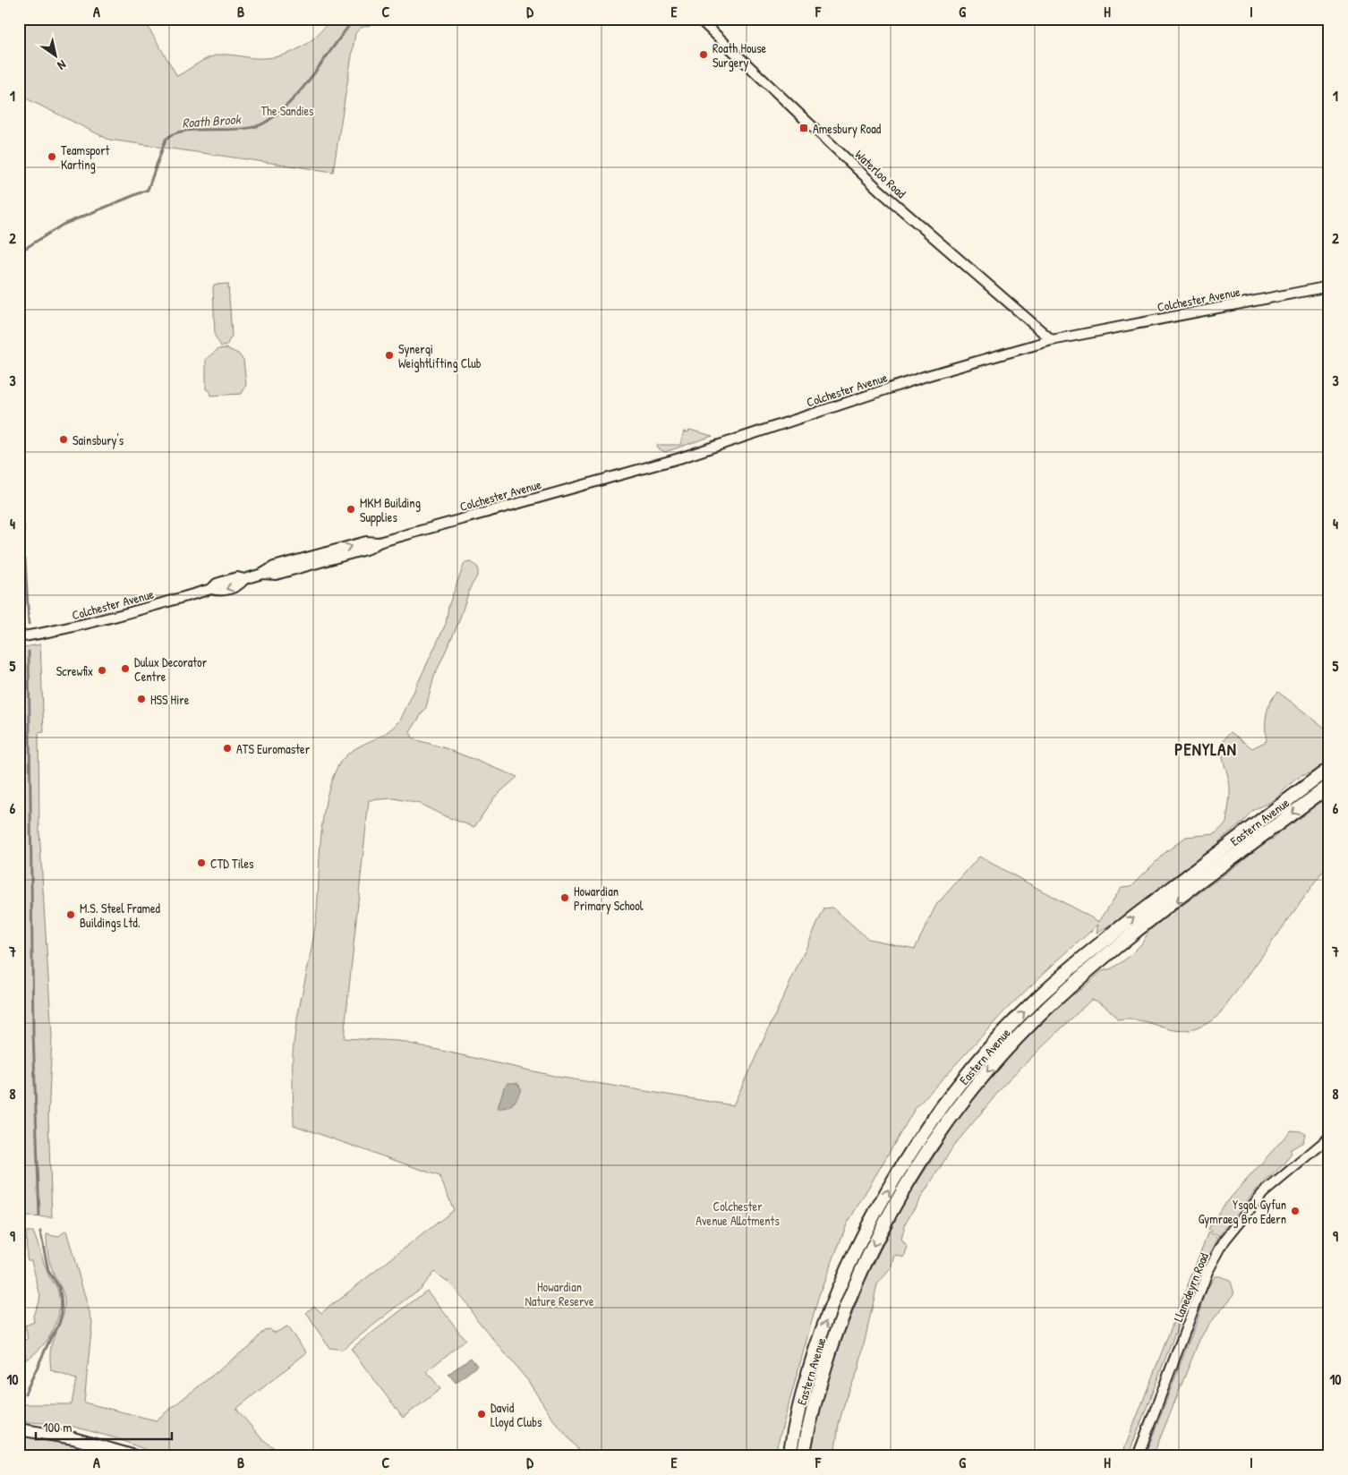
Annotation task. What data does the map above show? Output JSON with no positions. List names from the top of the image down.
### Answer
{
  "streets": {
    "highway": ["Eastern Avenue"],
    "street": ["Waterloo Road", "Colchester Avenue", "Llanedeyrn Road"]
  },
  "crossings": [
    ["Waterloo Road", "Colchester Avenue"]
  ],
  "districts": ["PENYLAN"],
  "water": ["Roath Brook"],
  "parks": ["The Sandies", "Colchester Avenue Allotments", "Howardian Nature Reserve"],
  "places": {
    "other": [
      "Roath House Surgery",
      "Teamsport Karting",
      "Synergi Weightlifting Club",
      "Sainsbury's",
      "MKM Building Supplies",
      "Dulux Decorator Centre",
      "Screwfix",
      "HSS Hire",
      "ATS Euromaster",
      "CTD Tiles",
      "Howardian Primary School",
      "M.S. Steel Framed Buildings Ltd.",
      "Ysgol Gyfun Gymraeg Bro Edern",
      "David Lloyd Clubs"
    ],
    "transit": ["Amesbury Road"]
  },
  "scale_bar": "100 m",
  "north": "bottom right",
  "grid": {
    "columns": [
      "A",
      "B",
      "C",
      "D",
      "E",
      "F",
      "G",
      "H",
      "I"
    ],
    "rows": [
      "1",
      "2",
      "3",
      "4",
      "5",
      "6",
      "7",
      "8",
      "9",
      "10"
    ]
  }
}
